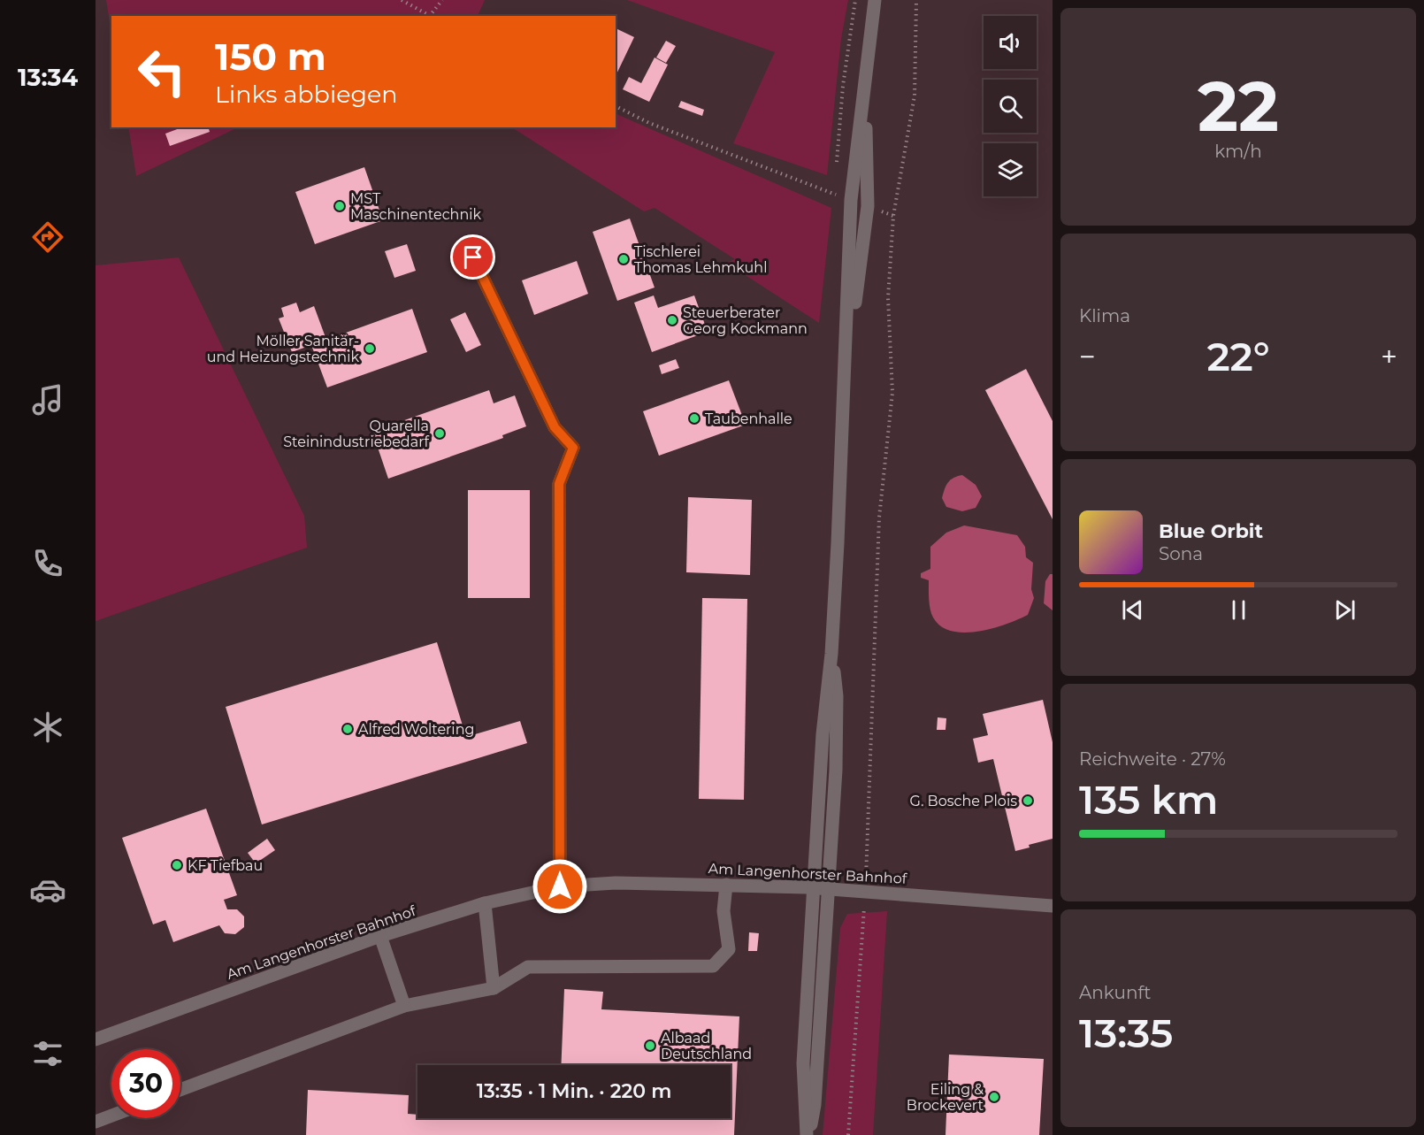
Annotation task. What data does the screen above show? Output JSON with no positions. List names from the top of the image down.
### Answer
{
  "streets": {
    "street": ["Am Langenhorster Bahnhof"]
  },
  "places": [
    "MST Maschinentechnik",
    "Tischlerei Thomas Lehmkuhl",
    "Steuerberater Georg Kockmann",
    "Möller Sanitär- und Heizungstechnik",
    "Taubenhalle",
    "Quarella Steinindustriebedarf",
    "Alfred Woltering",
    "G. Bosche Plois",
    "KF Tiefbau",
    "Albaad Deutschland",
    "Eiling & Brockevert"
  ],
  "page": {
    "tabs": "13:34",
    "tile": [
      ["22", "km/h"],
      "Klima",
      ["Reichweite · 27%", "135 km"],
      ["Ankunft", "13:35"]
    ],
    "turn": ["150 m", "Links abbiegen"],
    "heat": ["−", "22°", "+"],
    "song": ["Blue Orbit", "Sona"],
    "limit": "30",
    "trip": "13:35 · 1 Min. · 220 m"
  }
}
